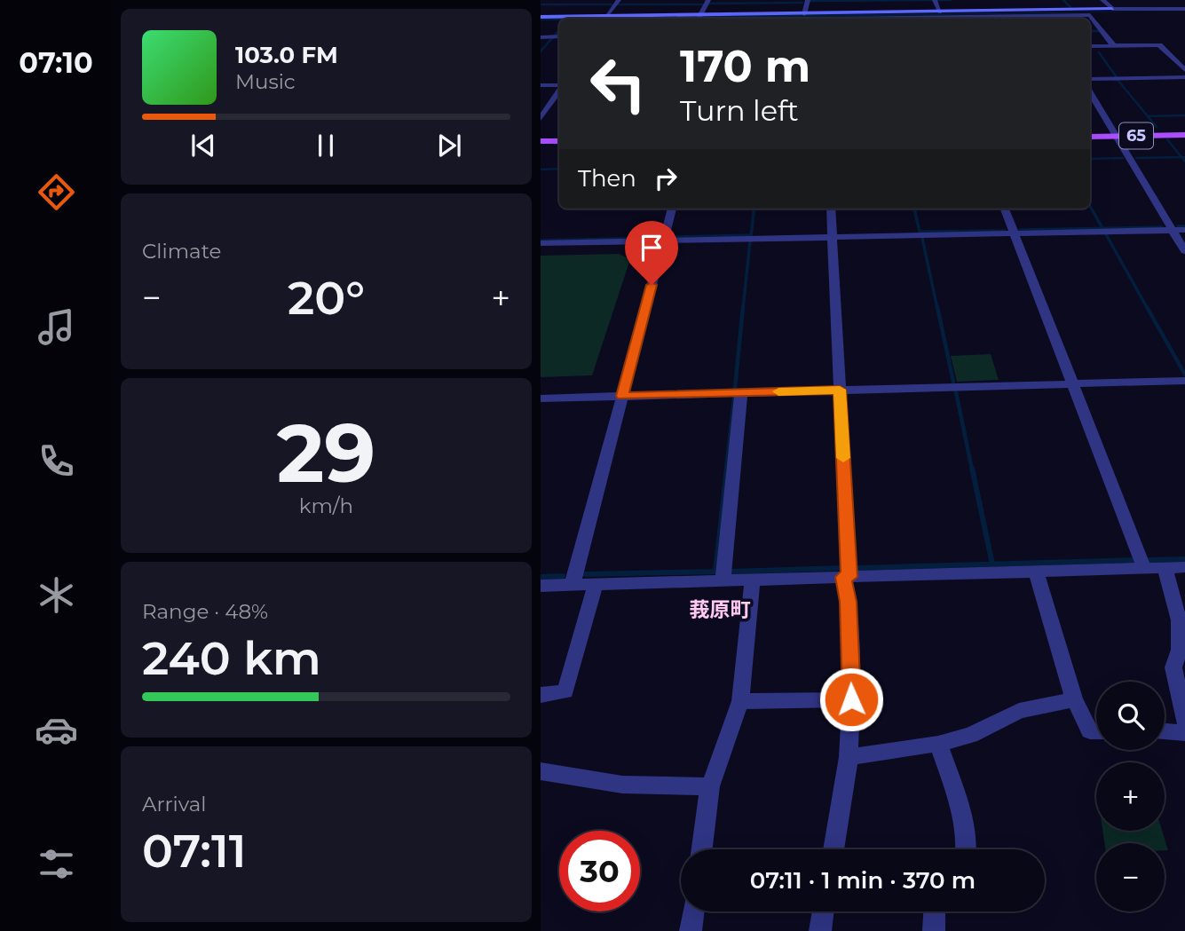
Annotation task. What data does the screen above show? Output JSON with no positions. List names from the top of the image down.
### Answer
{
  "streets": {
    "main road": ["65"]
  },
  "districts": ["莪原町"],
  "page": {
    "tabs": "07:10",
    "turn": ["170 m", "Turn left"],
    "song": ["103.0 FM", "Music"],
    "then": "Then",
    "tile": [
      "Climate",
      ["29", "km/h"],
      ["Range · 48%", "240 km"],
      ["Arrival", "07:11"]
    ],
    "heat": ["−", "20°", "+"],
    "map_buttons": ["+", "−"],
    "limit": "30",
    "trip": "07:11 · 1 min · 370 m"
  }
}
